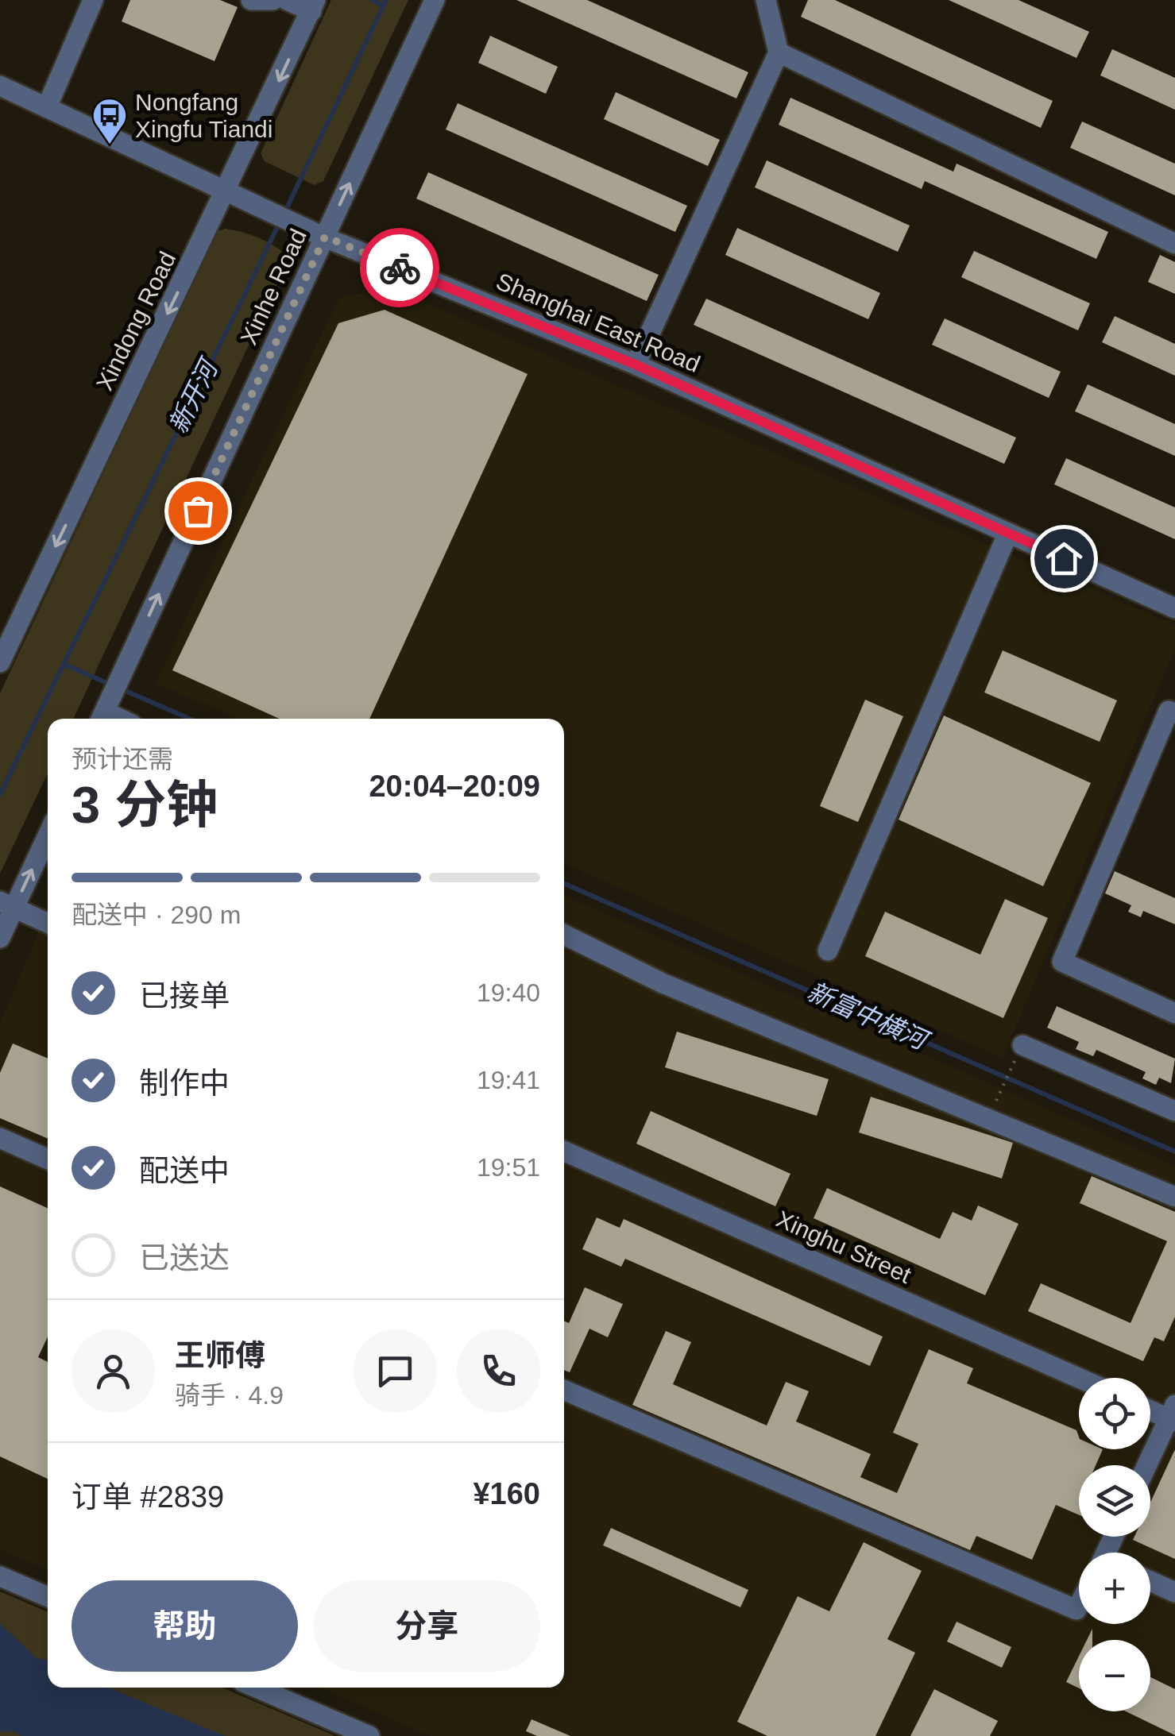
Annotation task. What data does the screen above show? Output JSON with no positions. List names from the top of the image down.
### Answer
{
  "streets": {
    "street": [
      "Xinhe Road",
      "Xindong Road",
      "Shanghai East Road",
      "Xinghu Street"
    ]
  },
  "crossings": [
    ["Xinhe Road", "Shanghai East Road"],
    ["Xindong Road", "Shanghai East Road"]
  ],
  "one_way": ["Xinhe Road", "Xindong Road"],
  "water": ["新开河", "新富中横河"],
  "places": {
    "bus stop": ["Nongfang Xingfu Tiandi"]
  },
  "page": {
    "heading": ["3 分钟", "预计还需", "20:04–20:09"],
    "panel": [
      "王师傅",
      "骑手 · 4.9",
      "订单 #2839",
      "¥160"
    ],
    "bar": "配送中 · 290 m",
    "list": [
      ["已接单", "19:40"],
      ["制作中", "19:41"],
      ["配送中", "19:51"],
      "已送达"
    ],
    "map_buttons": ["+", "−"],
    "buttons": ["帮助", "分享"]
  }
}
